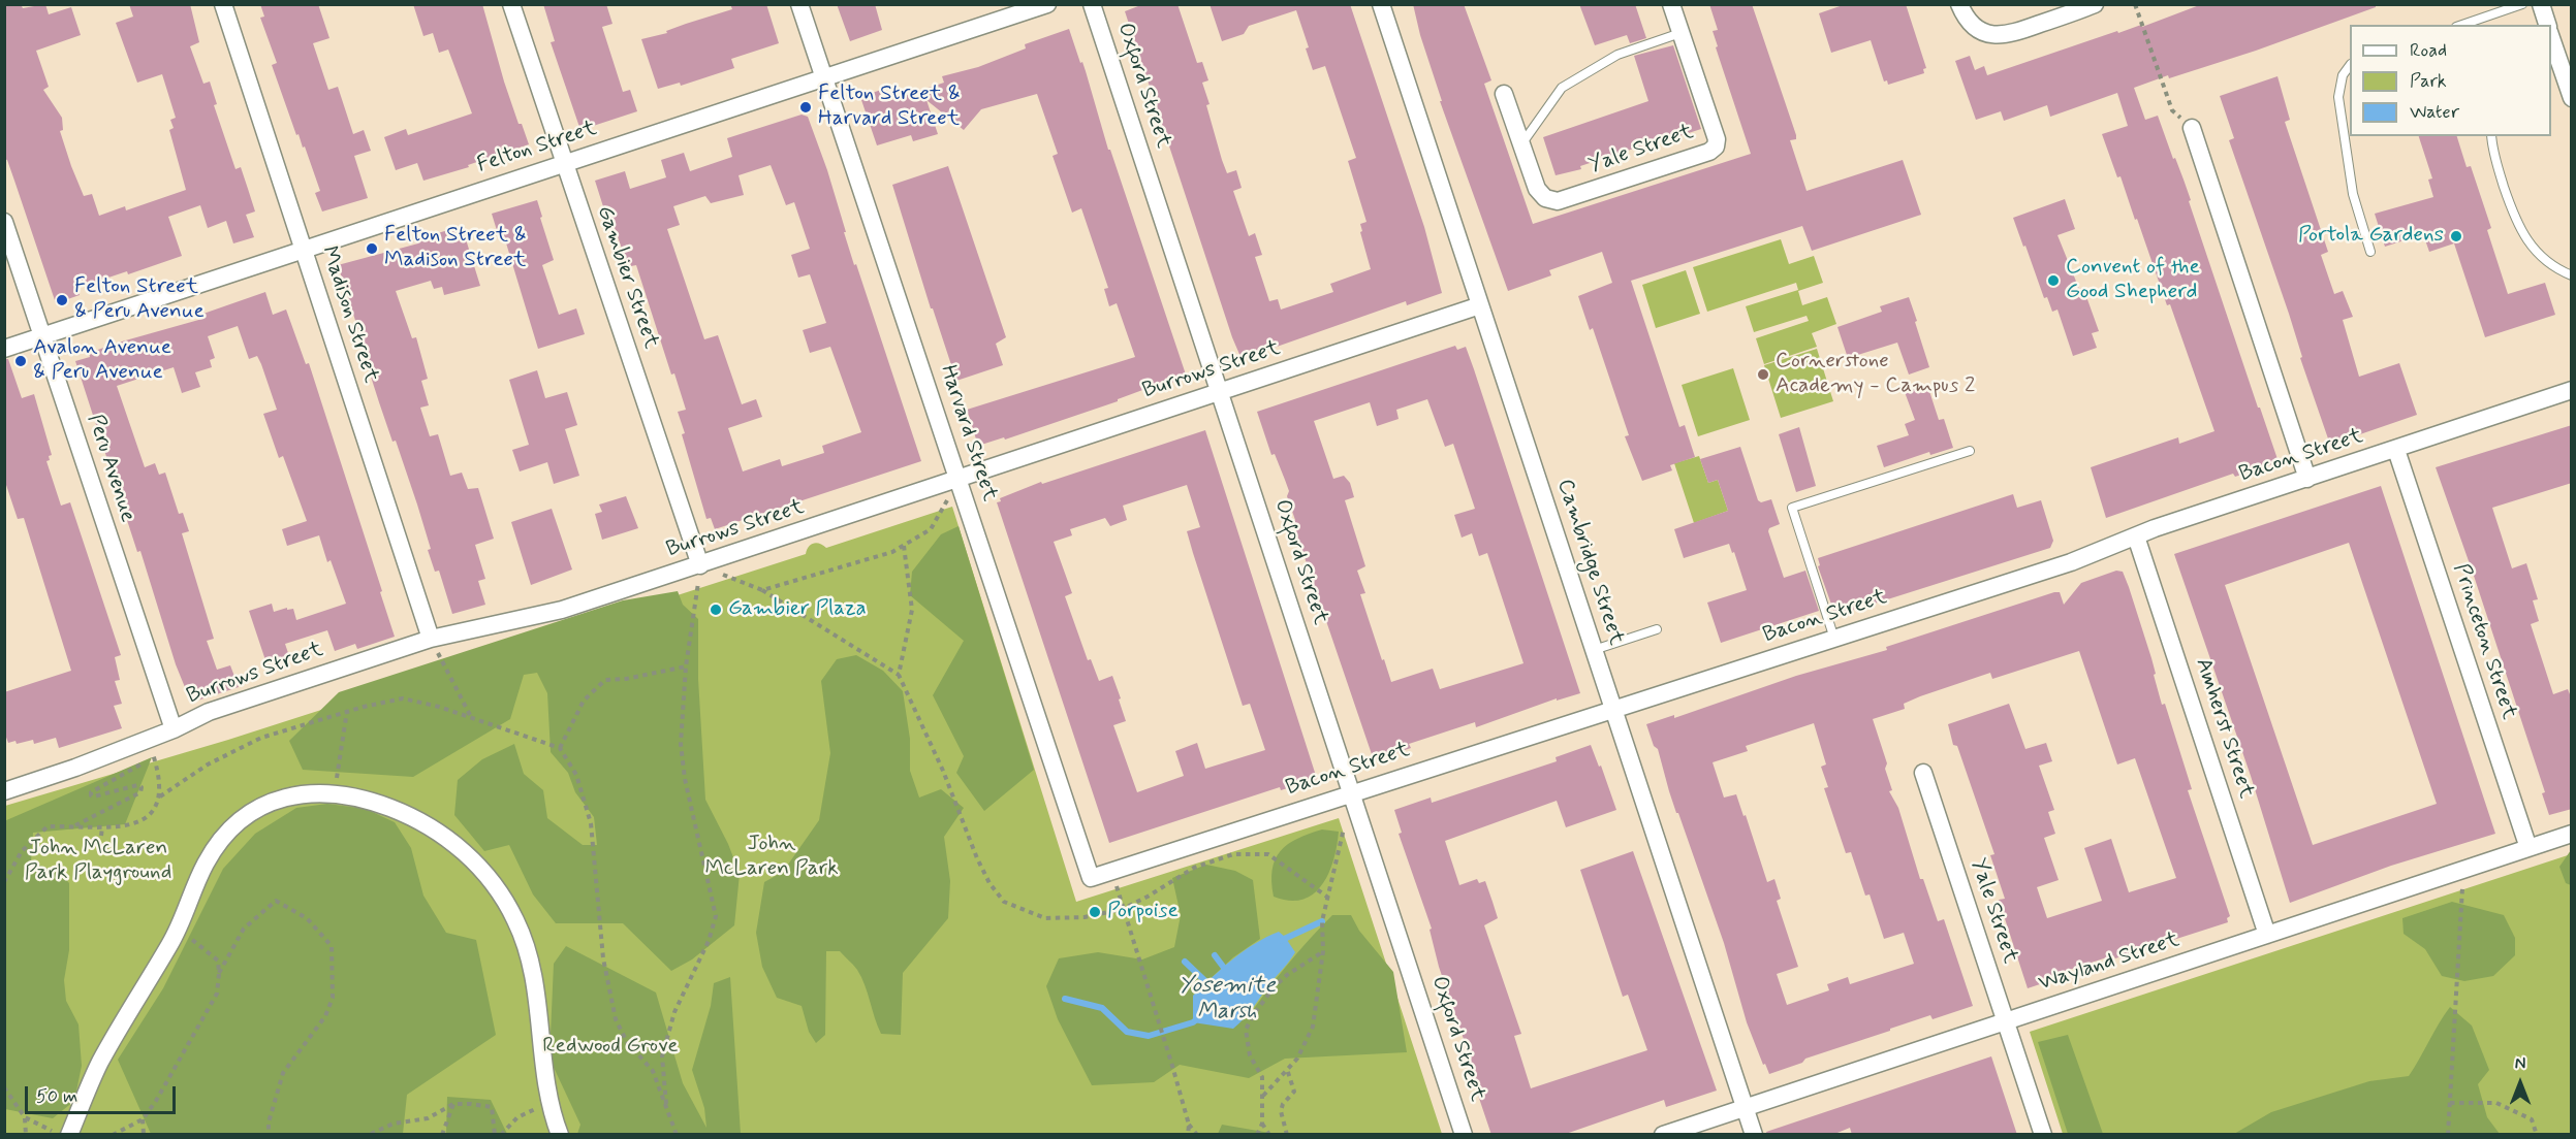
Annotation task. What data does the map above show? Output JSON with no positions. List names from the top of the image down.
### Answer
{
  "streets": {
    "street": [
      "Oxford Street",
      "Felton Street",
      "Yale Street",
      "Gambier Street",
      "Madison Street",
      "Burrows Street",
      "Harvard Street",
      "Bacon Street",
      "Peru Avenue",
      "Cambridge Street",
      "Princeton Street",
      "Amherst Street",
      "Wayland Street"
    ]
  },
  "crossings": [
    ["Oxford Street", "Burrows Street"],
    ["Oxford Street", "Bacon Street"],
    ["Felton Street", "Gambier Street"],
    ["Felton Street", "Madison Street"],
    ["Felton Street", "Harvard Street"],
    ["Felton Street", "Peru Avenue"],
    ["Yale Street", "Wayland Street"],
    ["Gambier Street", "Burrows Street"],
    ["Madison Street", "Burrows Street"],
    ["Burrows Street", "Harvard Street"],
    ["Burrows Street", "Peru Avenue"],
    ["Burrows Street", "Cambridge Street"],
    ["Harvard Street", "Bacon Street"],
    ["Bacon Street", "Cambridge Street"],
    ["Bacon Street", "Princeton Street"],
    ["Bacon Street", "Amherst Street"],
    ["Cambridge Street", "Wayland Street"],
    ["Princeton Street", "Wayland Street"],
    ["Amherst Street", "Wayland Street"]
  ],
  "water": ["Yosemite Marsh"],
  "parks": ["John McLaren Park", "John McLaren Park Playground", "Redwood Grove"],
  "places": [
    "Felton Street & Harvard Street",
    "Portola Gardens",
    "Felton Street & Madison Street",
    "Convent of the Good Shepherd",
    "Felton Street & Peru Avenue",
    "Avalon Avenue & Peru Avenue",
    "Cornerstone Academy - Campus 2",
    "Gambier Plaza",
    "Porpoise"
  ],
  "legend": ["Road", "Park", "Water"],
  "scale_bar": "50 m",
  "north": "top"
}
